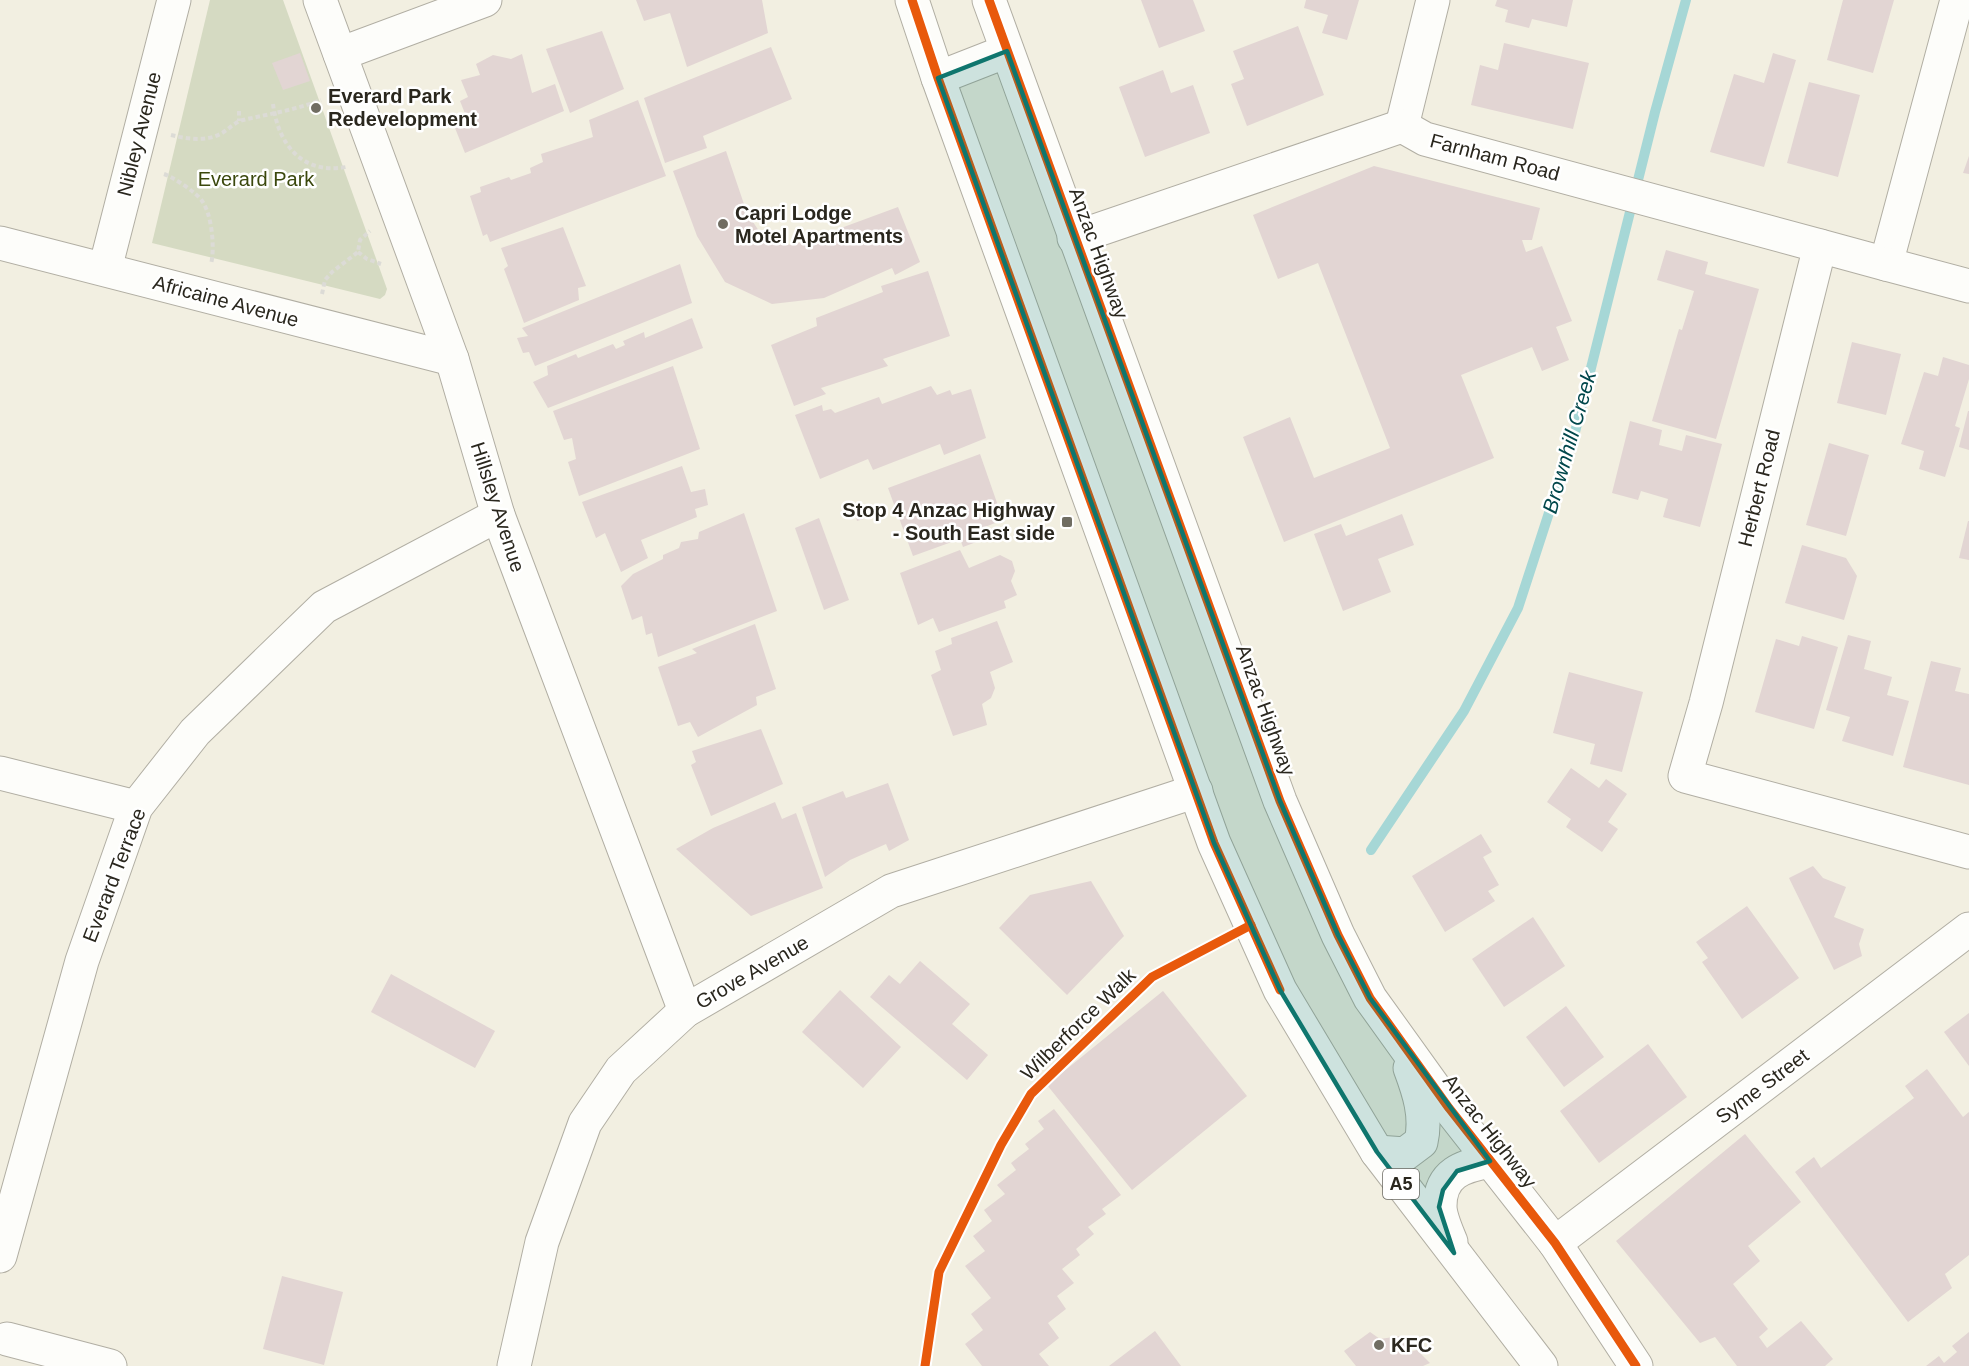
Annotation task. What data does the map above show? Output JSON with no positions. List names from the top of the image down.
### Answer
{
  "streets": {
    "main road": [
      "Nibley Avenue",
      "Farnham Road",
      "Anzac Highway",
      "Africaine Avenue",
      "Herbert Road",
      "Hillsley Avenue",
      "Everard Terrace",
      "Grove Avenue",
      "Syme Street",
      "A5"
    ],
    "cycle path": ["Wilberforce Walk"]
  },
  "crossings": [
    ["Nibley Avenue", "Africaine Avenue"],
    ["Farnham Road", "Herbert Road"],
    ["Anzac Highway", "Syme Street"],
    ["Africaine Avenue", "Hillsley Avenue"],
    ["Hillsley Avenue", "Everard Terrace"],
    ["Hillsley Avenue", "Grove Avenue"],
    ["Grove Avenue", "A5"]
  ],
  "water": ["Brownhill Creek"],
  "parks": ["Everard Park"],
  "places": {
    "other": ["Everard Park Redevelopment", "Capri Lodge Motel Apartments", "KFC"],
    "transit": ["Stop 4 Anzac Highway - South East side"]
  }
}
